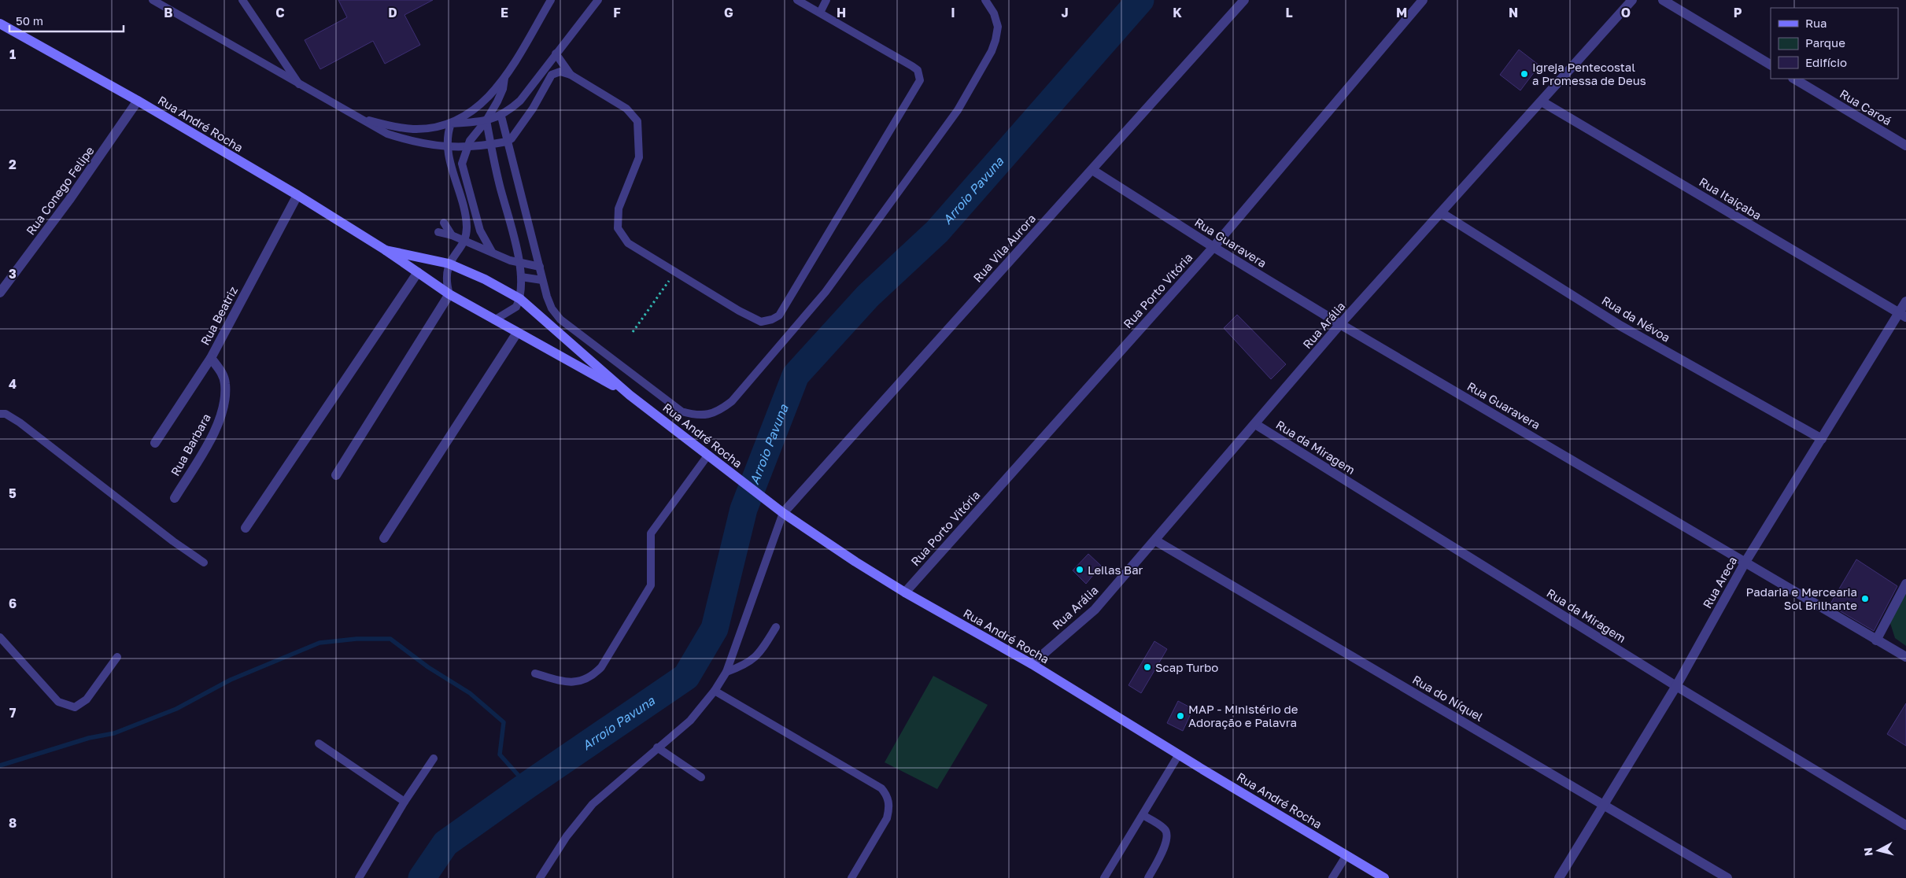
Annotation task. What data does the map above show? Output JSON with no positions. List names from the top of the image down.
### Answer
{
  "streets": {
    "main road": ["Rua André Rocha"],
    "street": [
      "Rua Caroá",
      "Rua Conego Felipe",
      "Rua Itaiçaba",
      "Rua Guaravera",
      "Rua Vila Aurora",
      "Rua Porto Vitória",
      "Rua Beatriz",
      "Rua da Névoa",
      "Rua Arália",
      "Rua Barbara",
      "Rua da Miragem",
      "Rua Areca",
      "Rua do Níquel"
    ]
  },
  "crossings": [
    ["Rua André Rocha", "Rua Conego Felipe"],
    ["Rua André Rocha", "Rua Vila Aurora"],
    ["Rua André Rocha", "Rua Porto Vitória"],
    ["Rua André Rocha", "Rua Beatriz"],
    ["Rua André Rocha", "Rua Arália"],
    ["Rua Itaiçaba", "Rua Arália"],
    ["Rua Itaiçaba", "Rua Areca"],
    ["Rua Guaravera", "Rua Vila Aurora"],
    ["Rua Guaravera", "Rua Porto Vitória"],
    ["Rua Guaravera", "Rua Arália"],
    ["Rua Guaravera", "Rua Areca"],
    ["Rua Beatriz", "Rua Barbara"],
    ["Rua da Névoa", "Rua Arália"],
    ["Rua da Névoa", "Rua Areca"],
    ["Rua Arália", "Rua da Miragem"],
    ["Rua Arália", "Rua do Níquel"],
    ["Rua da Miragem", "Rua Areca"],
    ["Rua Areca", "Rua do Níquel"]
  ],
  "water": ["Arroio Pavuna"],
  "places": [
    "Igreja Pentecostal a Promessa de Deus",
    "Leilas Bar",
    "Padaria e Mercearia Sol Brilhante",
    "Scap Turbo",
    "MAP - Ministério de Adoração e Palavra"
  ],
  "legend": ["Rua", "Parque", "Edifício"],
  "scale_bar": "50 m",
  "north": "left",
  "grid": {
    "columns": [
      "B",
      "C",
      "D",
      "E",
      "F",
      "G",
      "H",
      "I",
      "J",
      "K",
      "L",
      "M",
      "N",
      "O",
      "P"
    ],
    "rows": [
      "1",
      "2",
      "3",
      "4",
      "5",
      "6",
      "7",
      "8"
    ]
  }
}
